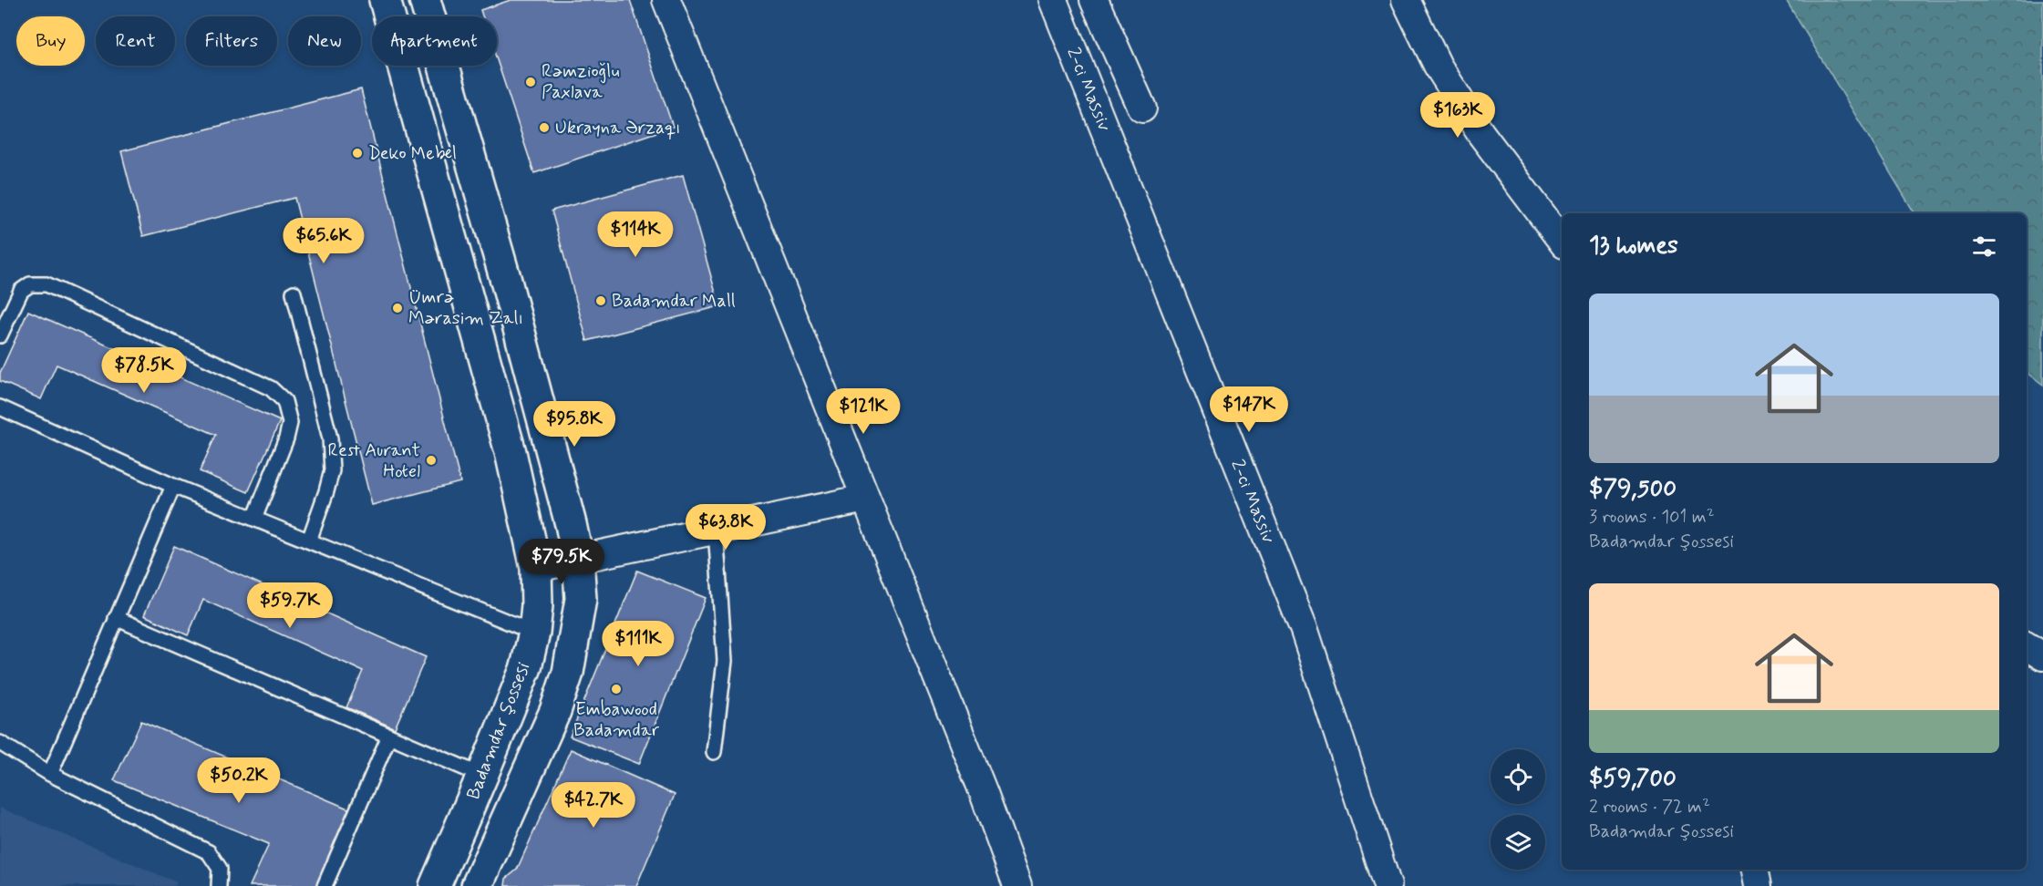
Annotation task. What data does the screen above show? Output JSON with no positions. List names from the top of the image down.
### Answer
{
  "streets": {
    "main road": ["Badamdar şossesi"],
    "street": ["2-ci Massiv"]
  },
  "places": [
    "Rəmzioğlu Paxlava",
    "Ukrayna Ərzaqı",
    "Deko Mebel",
    "Badamdar Mall",
    "Ümrə Mərasim Zalı",
    "Rest Aurant Hotel",
    "Embawood Badamdar"
  ],
  "page": {
    "chip": [
      "Buy",
      "Rent",
      "Filters",
      "New",
      "Apartment"
    ],
    "price": [
      "$163K",
      "$114K",
      "$65.6K",
      "$78.5K",
      "$147K",
      "$121K",
      "$95.8K",
      "$63.8K",
      "$79.5K",
      "$59.7K",
      "$111K",
      "$50.2K",
      "$42.7K"
    ],
    "heading": "13 homes",
    "list": [
      {
        "name": "$79,500",
        "note": "3 rooms · 101 m² · Badamdar şossesi"
      },
      {
        "name": "$59,700",
        "note": "2 rooms · 72 m² · Badamdar şossesi"
      }
    ]
  }
}
